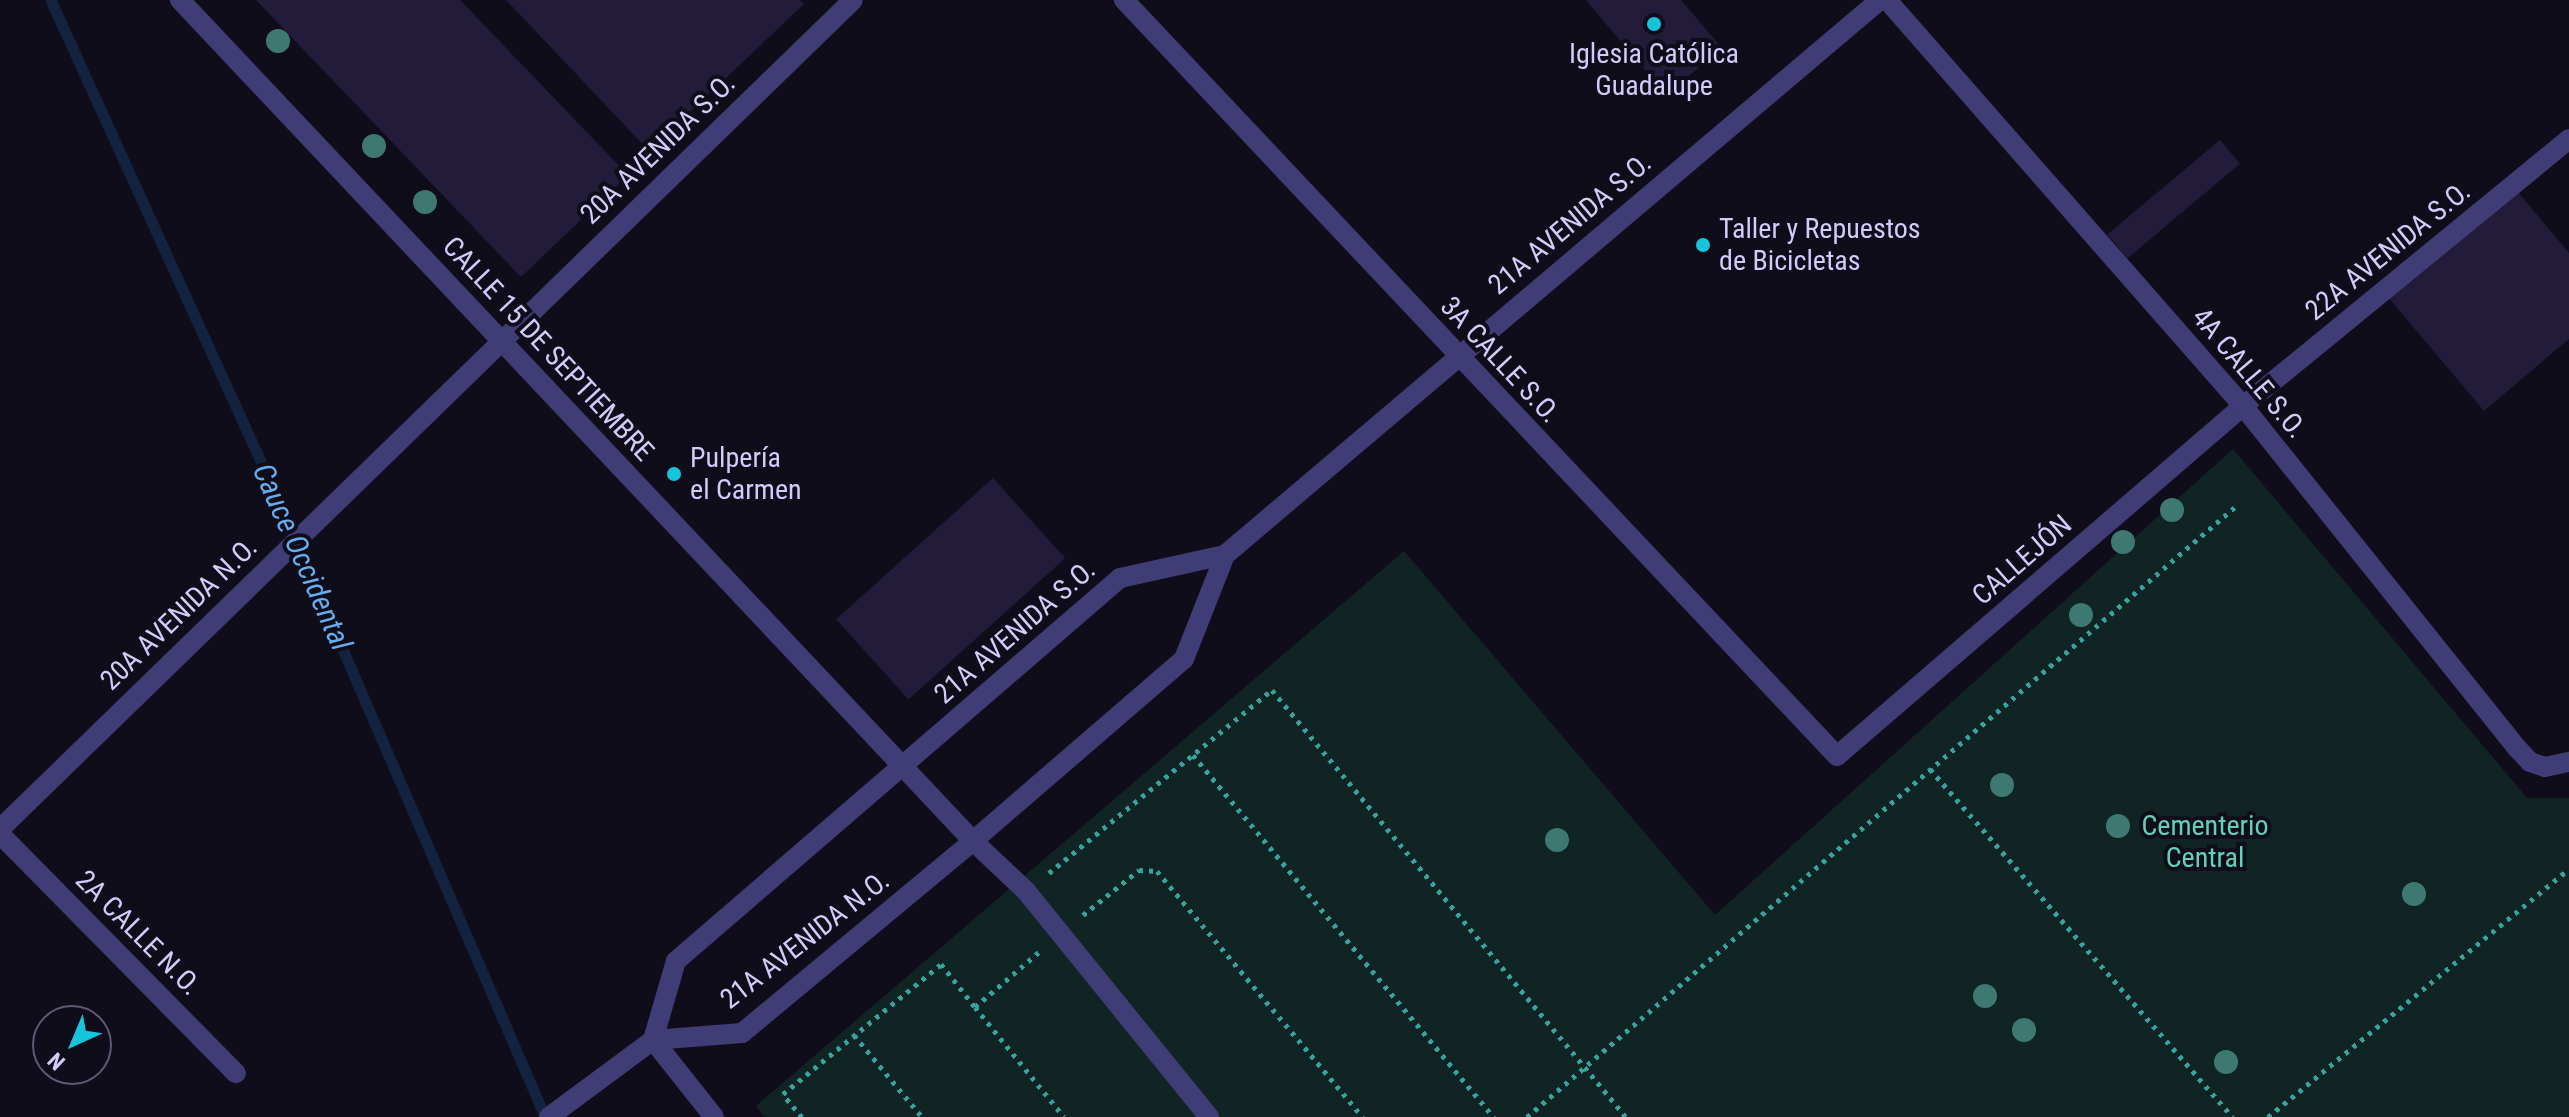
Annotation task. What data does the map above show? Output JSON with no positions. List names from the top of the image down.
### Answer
{
  "streets": {
    "street": [
      "20A AVENIDA S.O.",
      "21A AVENIDA S.O.",
      "22A AVENIDA S.O.",
      "CALLE 15 DE SEPTIEMBRE",
      "3A CALLE S.O.",
      "4A CALLE S.O.",
      "CALLEJÓN",
      "20A AVENIDA N.O.",
      "2A CALLE N.O.",
      "21A AVENIDA N.O."
    ]
  },
  "crossings": [
    ["20A AVENIDA S.O.", "CALLE 15 DE SEPTIEMBRE"],
    ["20A AVENIDA S.O.", "20A AVENIDA N.O."],
    ["21A AVENIDA S.O.", "CALLE 15 DE SEPTIEMBRE"],
    ["21A AVENIDA S.O.", "3A CALLE S.O."],
    ["21A AVENIDA S.O.", "21A AVENIDA N.O."],
    ["22A AVENIDA S.O.", "4A CALLE S.O."],
    ["22A AVENIDA S.O.", "CALLEJÓN"],
    ["CALLE 15 DE SEPTIEMBRE", "20A AVENIDA N.O."],
    ["CALLE 15 DE SEPTIEMBRE", "21A AVENIDA N.O."],
    ["3A CALLE S.O.", "CALLEJÓN"],
    ["4A CALLE S.O.", "CALLEJÓN"],
    ["20A AVENIDA N.O.", "2A CALLE N.O."]
  ],
  "water": ["Cauce Occidental"],
  "parks": ["Cementerio Central"],
  "places": ["Iglesia Católica Guadalupe", "Taller y Repuestos de Bicicletas", "Pulpería el Carmen"],
  "north": "bottom left"
}
